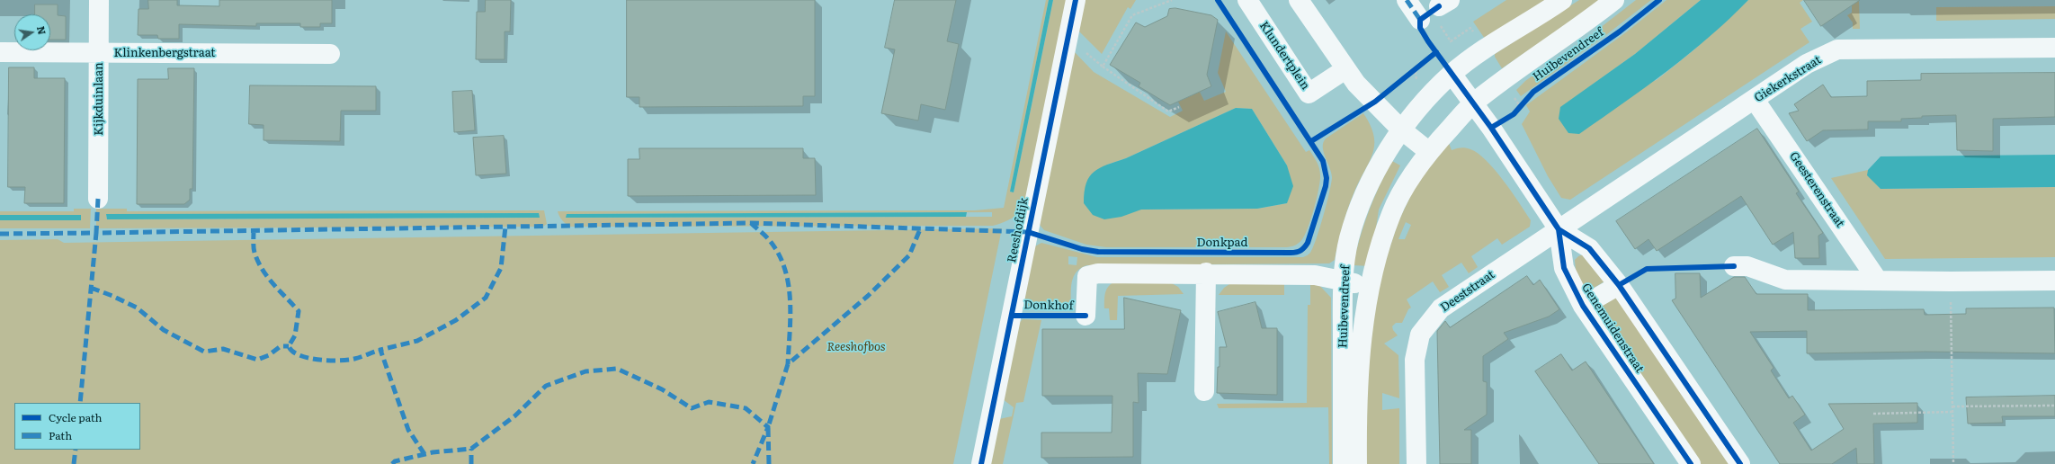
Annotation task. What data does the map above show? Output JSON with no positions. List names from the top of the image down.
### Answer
{
  "streets": {
    "street": [
      "Klinkenbergstraat",
      "Huibevendreef",
      "Klundertplein",
      "Giekerkstraat",
      "Kijkduinlaan",
      "Geesterenstraat",
      "Reeshofdijk",
      "Deeststraat",
      "Donkhof",
      "Genemuidenstraat"
    ],
    "cycle path": ["Donkpad"]
  },
  "crossings": [
    ["Klinkenbergstraat", "Kijkduinlaan"],
    ["Huibevendreef", "Donkhof"],
    ["Giekerkstraat", "Geesterenstraat"],
    ["Giekerkstraat", "Deeststraat"],
    ["Giekerkstraat", "Genemuidenstraat"],
    ["Deeststraat", "Genemuidenstraat"]
  ],
  "parks": ["Reeshofbos"],
  "legend": ["Cycle path", "Path"],
  "north": "right"
}
